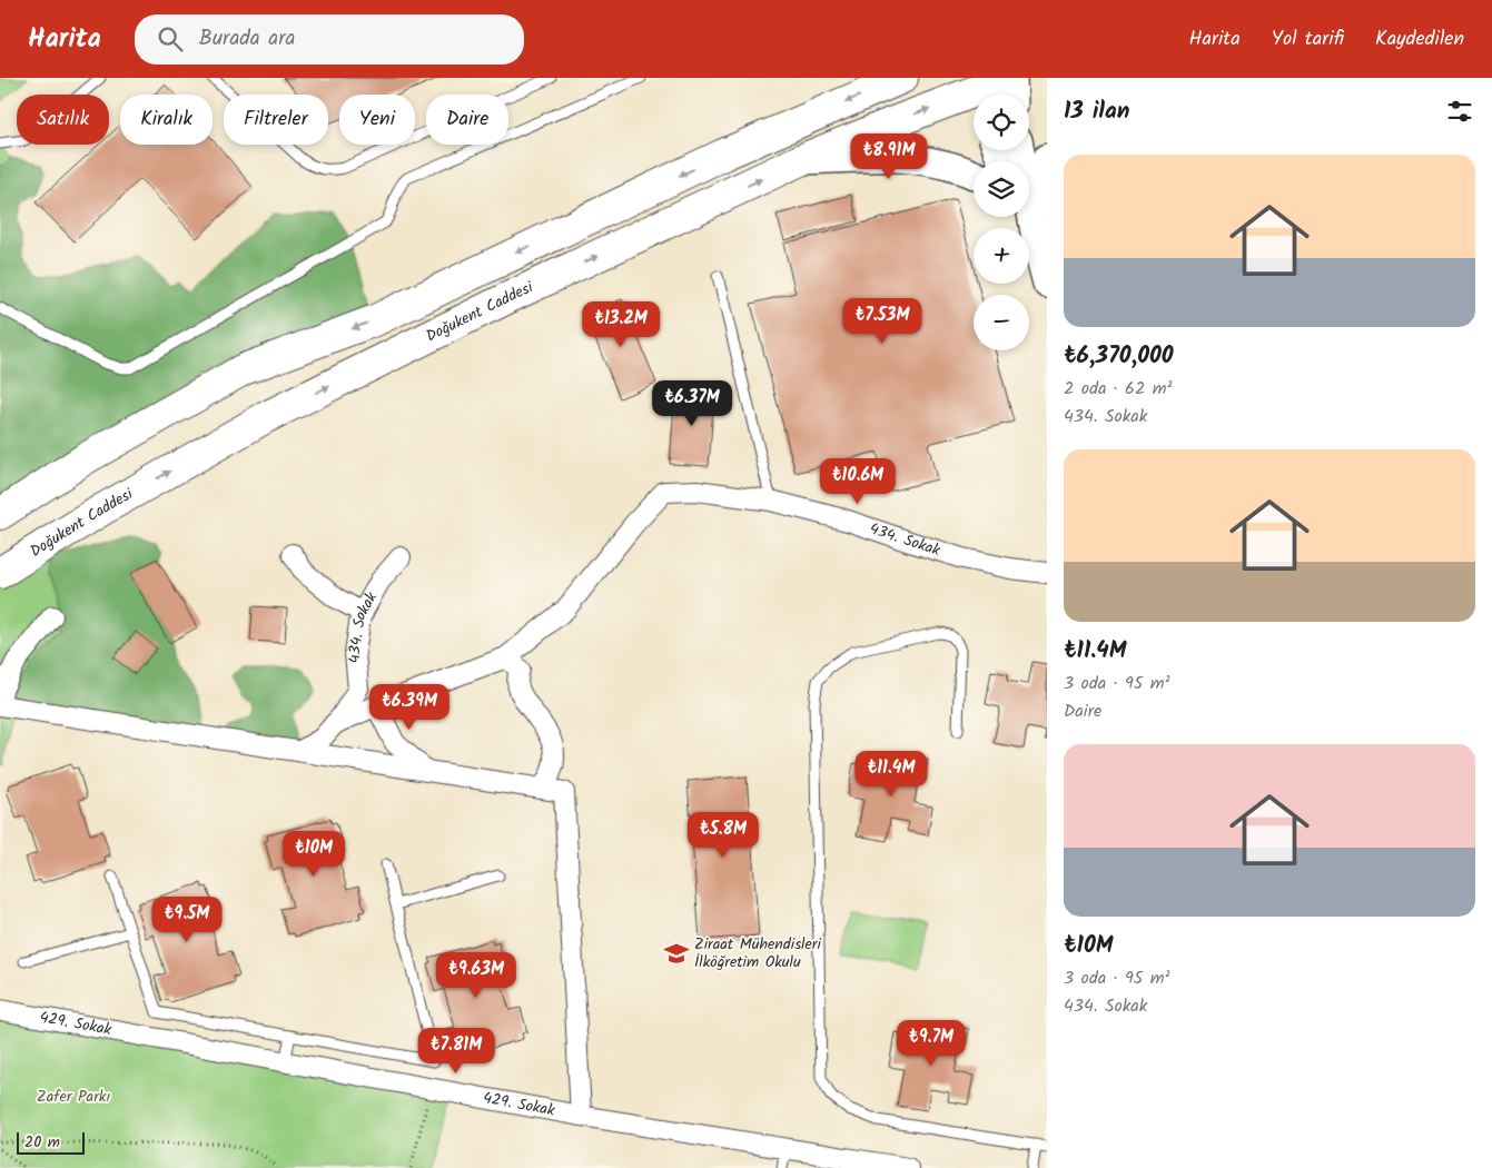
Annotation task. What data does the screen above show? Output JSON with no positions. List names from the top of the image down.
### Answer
{
  "streets": {
    "main road": ["Doğukent Caddesi"],
    "street": ["434. Sokak", "429. Sokak"]
  },
  "parks": ["Zafer Parkı"],
  "places": {
    "school or university": ["Ziraat Mühendisleri İlköğretim Okulu"]
  },
  "scale_bar": "20 m",
  "page": {
    "header": "Harita",
    "search": "Burada ara",
    "nav": ["Harita", "Yol tarifi", "Kaydedilen"],
    "heading": "13 ilan",
    "map_buttons": ["+", "−"],
    "chip": [
      "Satılık",
      "Kiralık",
      "Filtreler",
      "Yeni",
      "Daire"
    ],
    "price": [
      "₺8.91M",
      "₺7.53M",
      "₺13.2M",
      "₺6.37M",
      "₺10.6M",
      "₺6.39M",
      "₺11.4M",
      "₺5.8M",
      "₺10M",
      "₺9.5M",
      "₺9.63M",
      "₺9.7M",
      "₺7.81M"
    ],
    "list": [
      {
        "name": "₺6,370,000",
        "note": "2 oda · 62 m² · 434. Sokak"
      },
      {
        "name": "₺11.4M",
        "note": "3 oda · 95 m² · Daire"
      },
      {
        "name": "₺10M",
        "note": "3 oda · 95 m² · 434. Sokak"
      }
    ],
    "scale": "20 m"
  }
}
